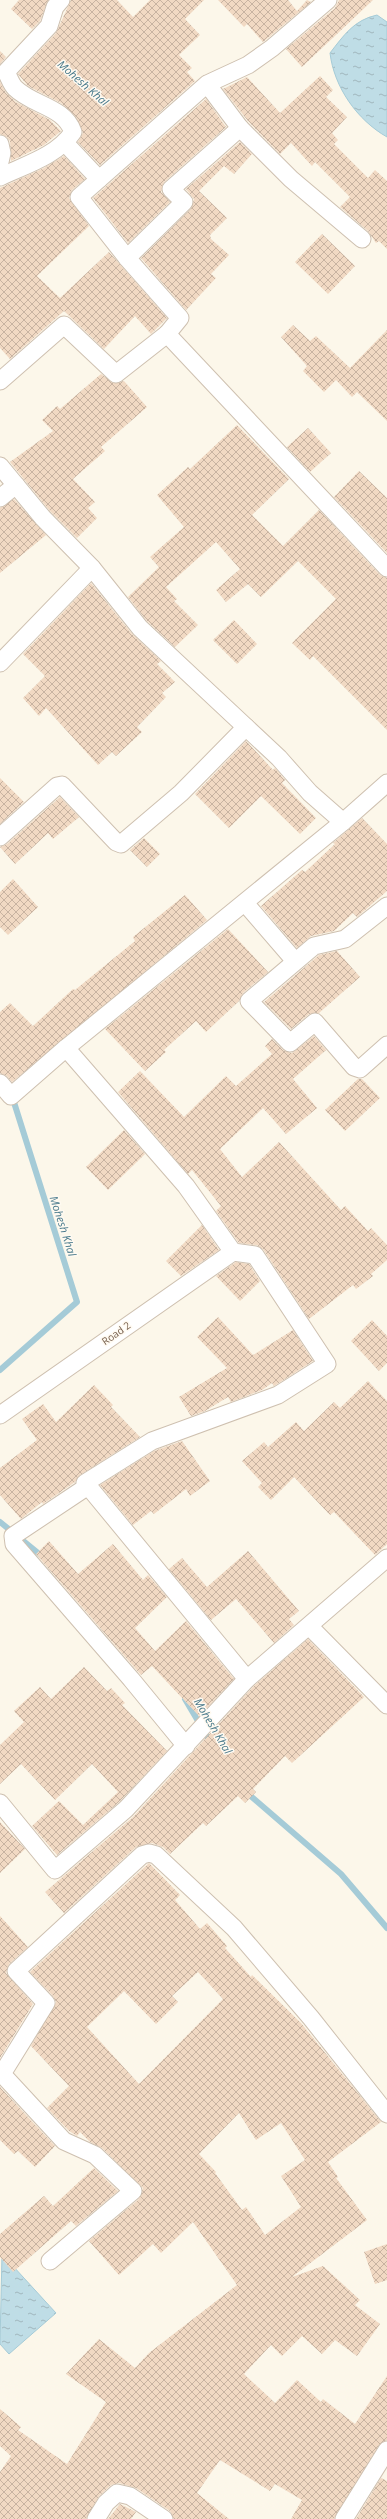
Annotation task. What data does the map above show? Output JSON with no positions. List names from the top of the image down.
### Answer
{
  "streets": {
    "street": ["Road 2"]
  },
  "water": ["Mohesh Khal"]
}
